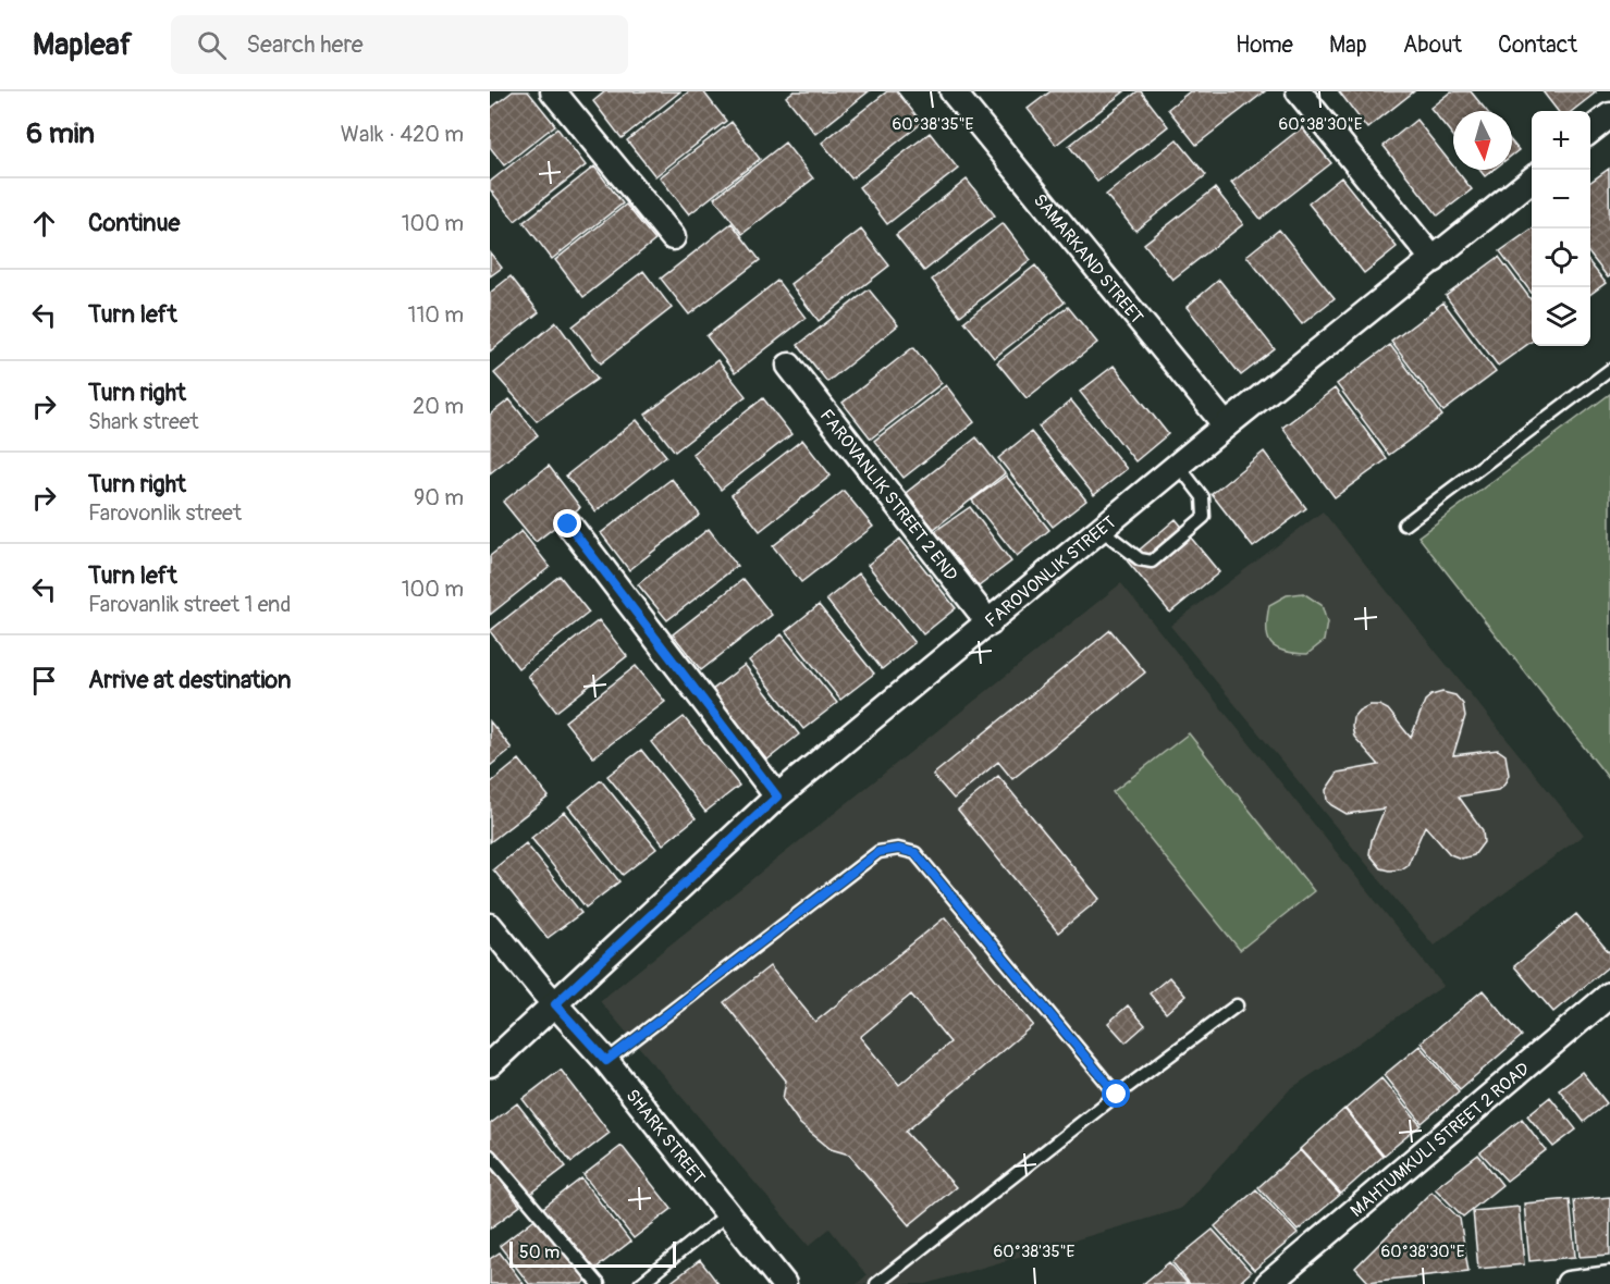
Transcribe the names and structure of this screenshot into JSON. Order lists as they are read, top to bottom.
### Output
{
  "streets": {
    "street": [
      "SAMARKAND STREET",
      "FAROVANLIK STREET 2 END",
      "FAROVONLIK STREET",
      "SHARK STREET",
      "MAHTUMKULI STREET 2 ROAD"
    ]
  },
  "crossings": [
    ["SAMARKAND STREET", "FAROVONLIK STREET"],
    ["FAROVANLIK STREET 2 END", "FAROVONLIK STREET"],
    ["FAROVONLIK STREET", "SHARK STREET"]
  ],
  "scale_bar": "50 m",
  "north": "bottom",
  "page": {
    "header": "Mapleaf",
    "search": "Search here",
    "nav": [
      "Home",
      "Map",
      "About",
      "Contact"
    ],
    "heading": ["6 min", "Walk · 420 m"],
    "map_buttons": ["+", "−"],
    "list": [
      ["Continue", "100 m"],
      ["Turn left", "110 m"],
      ["Turn right", "Shark street", "20 m"],
      ["Turn right", "Farovonlik street", "90 m"],
      ["Turn left", "Farovanlik street 1 end", "100 m"],
      "Arrive at destination"
    ],
    "scale": "50 m"
  },
  "coordinates": ["60°38'35\"E", "60°38'30\"E"]
}
